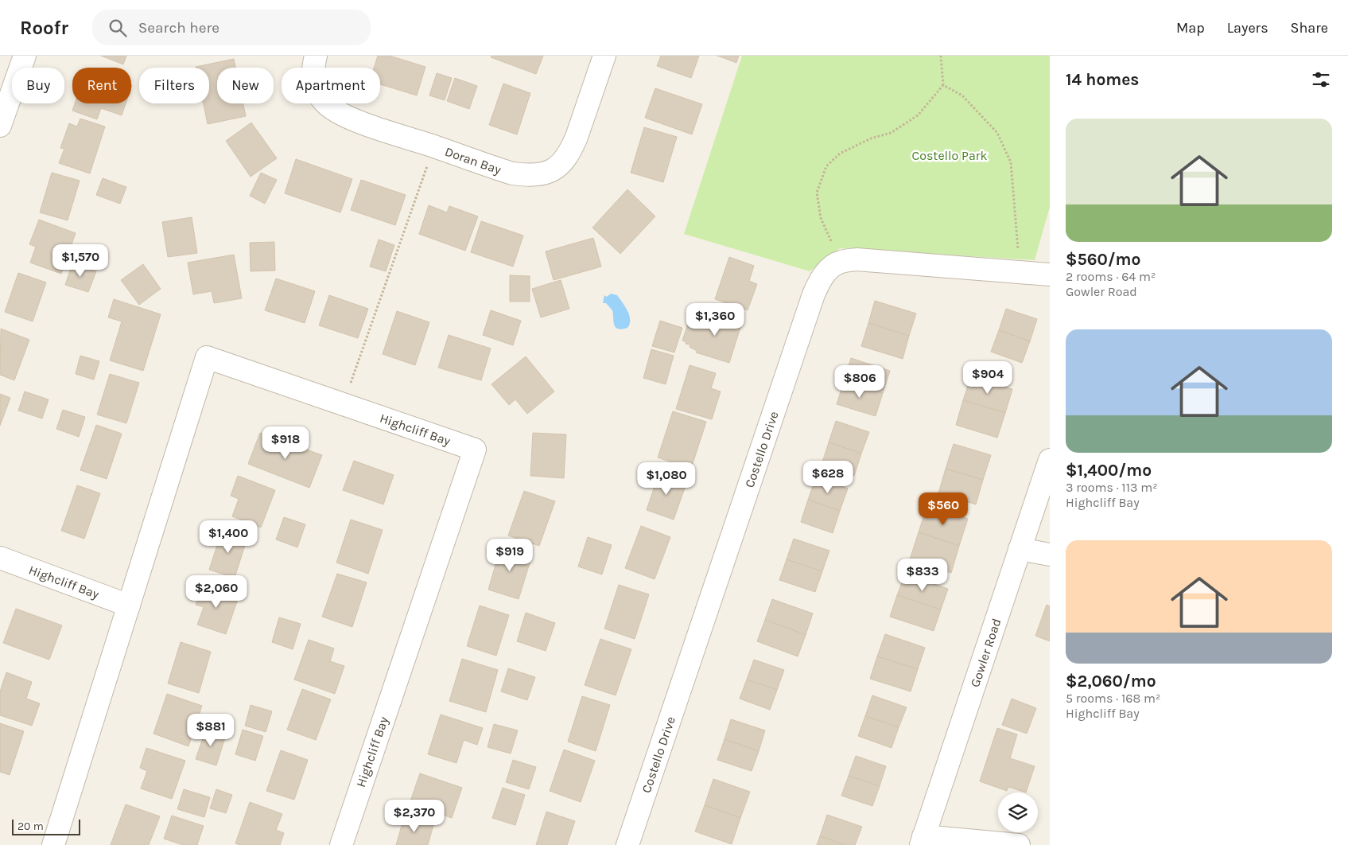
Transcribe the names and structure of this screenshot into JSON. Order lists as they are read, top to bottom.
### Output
{
  "streets": {
    "street": [
      "Doran Bay",
      "Highcliff Bay",
      "Costello Drive",
      "Gowler Road"
    ]
  },
  "parks": ["Costello Park"],
  "scale_bar": "20 m",
  "page": {
    "header": "Roofr",
    "search": "Search here",
    "nav": ["Map", "Layers", "Share"],
    "heading": "14 homes",
    "chip": [
      "Buy",
      "Rent",
      "Filters",
      "New",
      "Apartment"
    ],
    "list": [
      {
        "name": "$560/mo",
        "note": "2 rooms · 64 m² · Gowler Road"
      },
      {
        "name": "$1,400/mo",
        "note": "3 rooms · 113 m² · Highcliff Bay"
      },
      {
        "name": "$2,060/mo",
        "note": "5 rooms · 168 m² · Highcliff Bay"
      }
    ],
    "price": [
      "$1,570",
      "$1,360",
      "$904",
      "$806",
      "$918",
      "$628",
      "$1,080",
      "$560",
      "$1,400",
      "$919",
      "$833",
      "$2,060",
      "$881",
      "$2,370"
    ],
    "scale": "20 m"
  }
}
